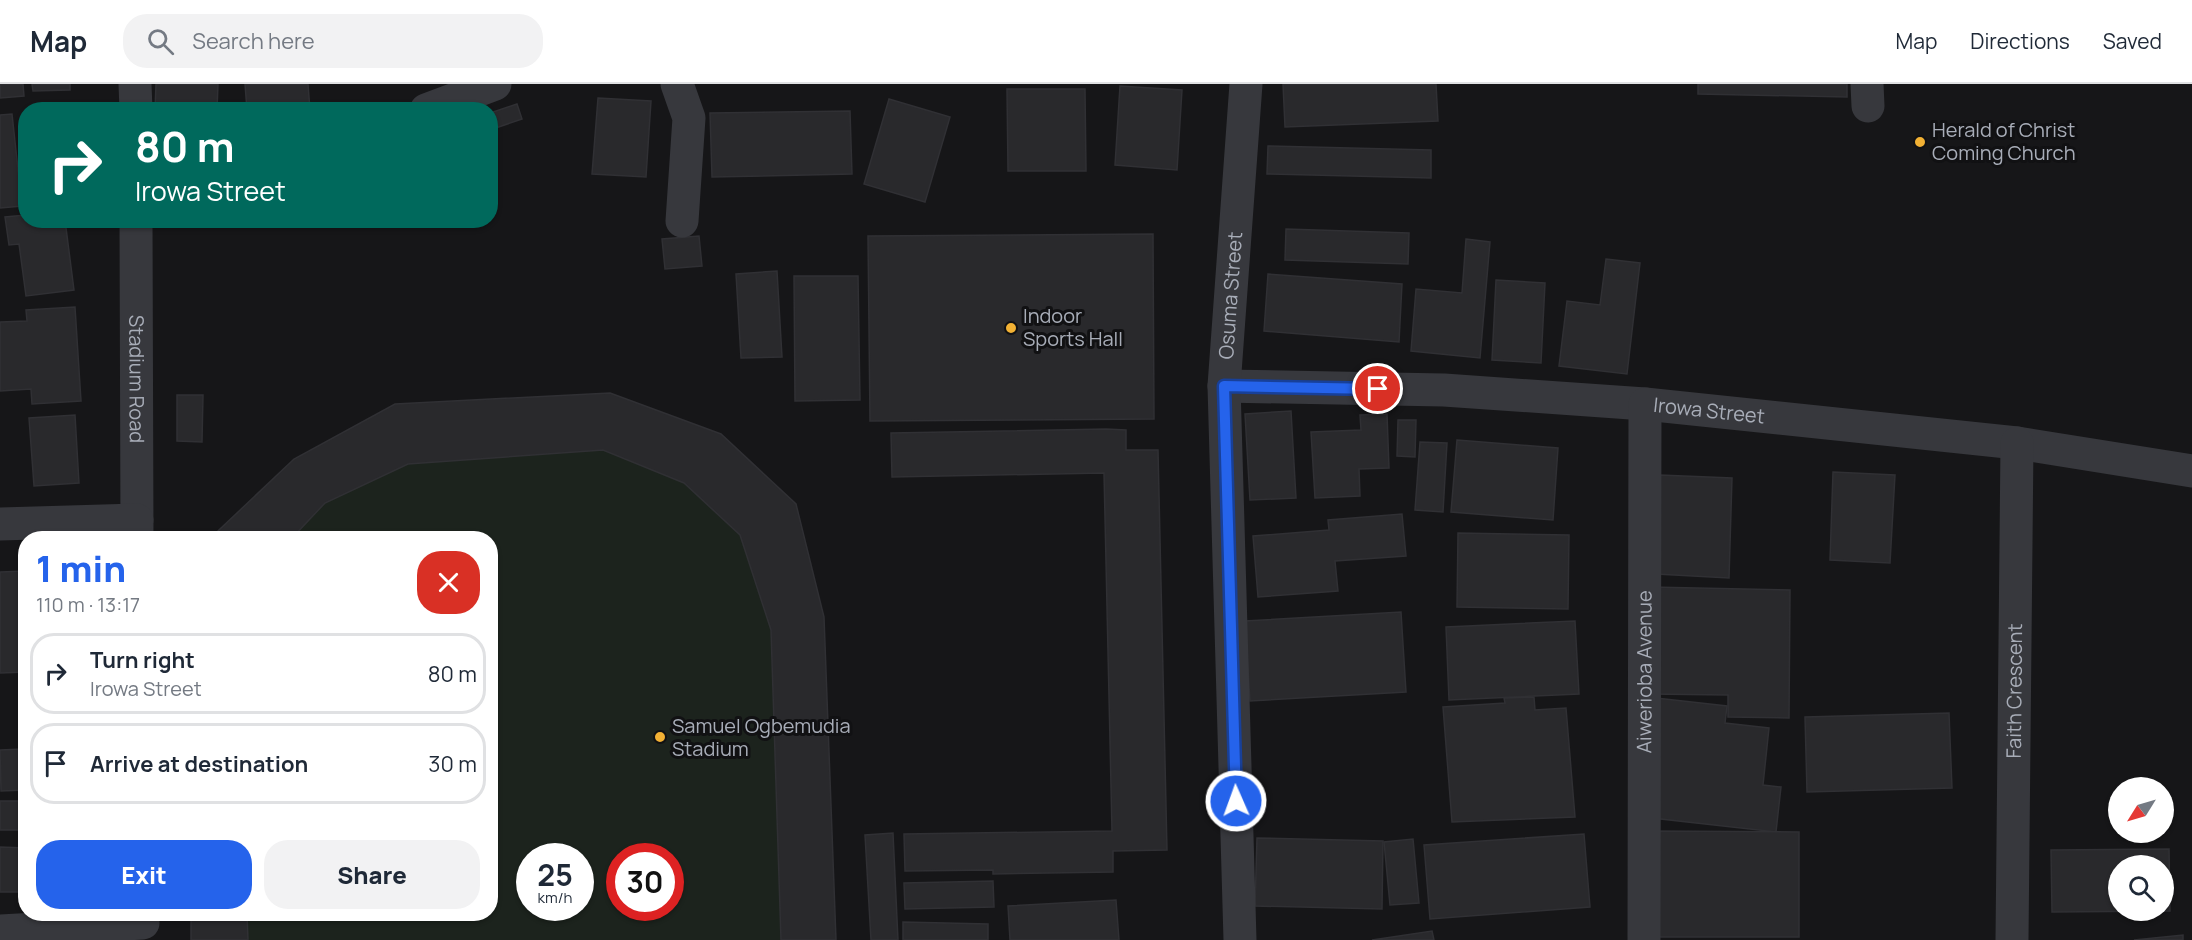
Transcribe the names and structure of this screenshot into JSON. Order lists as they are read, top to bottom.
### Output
{
  "streets": {
    "street": [
      "Osuma Street",
      "Stadium Road",
      "Irowa Street",
      "Aiwerioba Avenue",
      "Faith Crescent"
    ]
  },
  "crossings": [
    ["Osuma Street", "Irowa Street"],
    ["Irowa Street", "Aiwerioba Avenue"],
    ["Irowa Street", "Faith Crescent"]
  ],
  "places": ["Herald of Christ Coming Church", "Indoor Sports Hall", "Samuel Ogbemudia Stadium"],
  "north": "bottom left",
  "page": {
    "header": "Map",
    "search": "Search here",
    "nav": ["Map", "Directions", "Saved"],
    "turn": ["80 m", "Irowa Street"],
    "heading": ["1 min", "110 m · 13:17"],
    "list": [
      {
        "name": "Turn right",
        "note": "Irowa Street",
        "value": "80 m"
      },
      {
        "name": "Arrive at destination",
        "value": "30 m"
      }
    ],
    "buttons": ["Exit", "Share"],
    "speed": "25 km/h",
    "limit": "30"
  }
}
